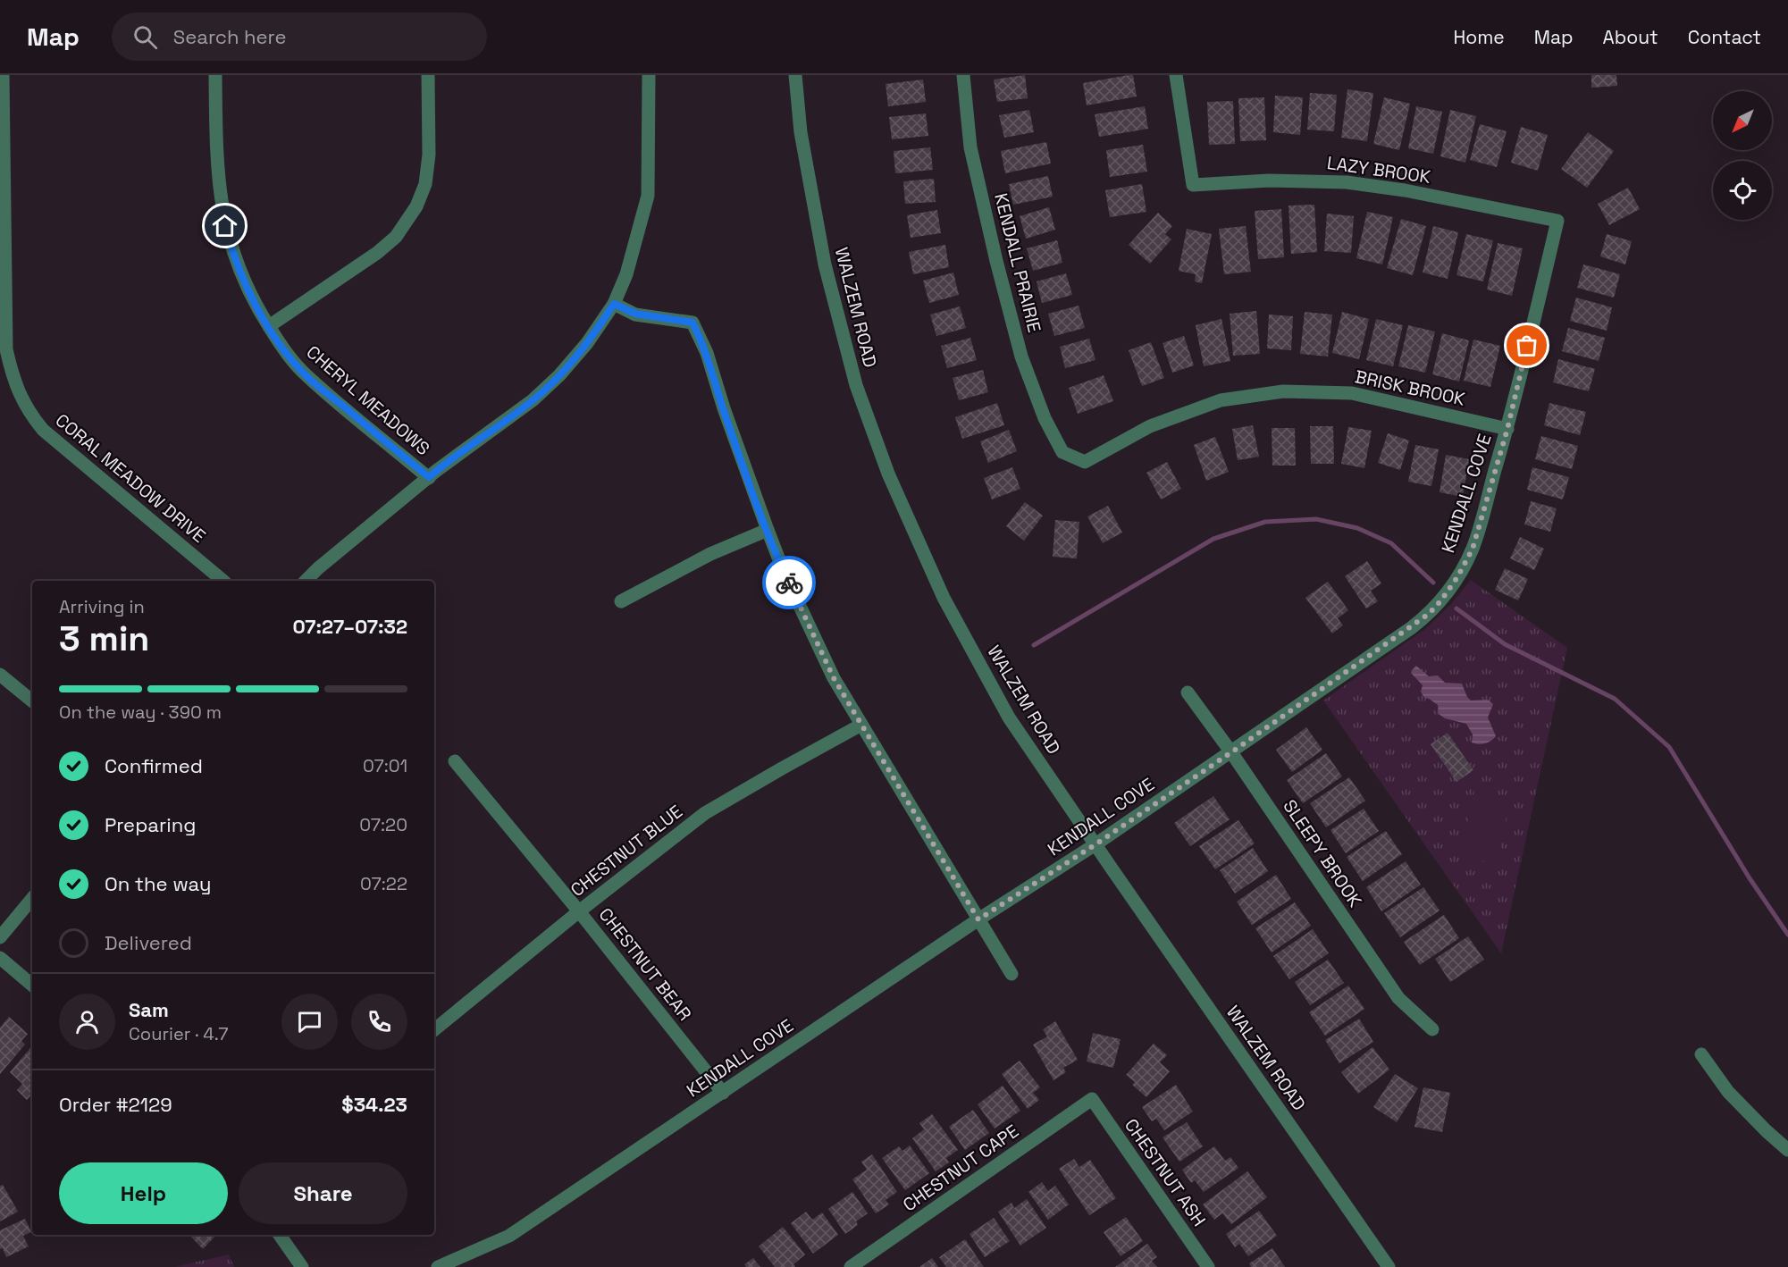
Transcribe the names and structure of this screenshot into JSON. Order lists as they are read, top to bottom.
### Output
{
  "streets": {
    "street": [
      "LAZY BROOK",
      "KENDALL PRAIRIE",
      "WALZEM ROAD",
      "BRISK BROOK",
      "CHERYL MEADOWS",
      "CORAL MEADOW DRIVE",
      "KENDALL COVE",
      "CHESTNUT BLUE",
      "SLEEPY BROOK",
      "CHESTNUT BEAR",
      "CHESTNUT CAPE",
      "CHESTNUT ASH"
    ]
  },
  "crossings": [
    ["LAZY BROOK", "KENDALL COVE"],
    ["KENDALL PRAIRIE", "BRISK BROOK"],
    ["WALZEM ROAD", "KENDALL COVE"],
    ["BRISK BROOK", "KENDALL COVE"],
    ["KENDALL COVE", "SLEEPY BROOK"],
    ["KENDALL COVE", "CHESTNUT BEAR"],
    ["CHESTNUT BLUE", "CHESTNUT BEAR"],
    ["CHESTNUT CAPE", "CHESTNUT ASH"]
  ],
  "north": "bottom left",
  "page": {
    "header": "Map",
    "search": "Search here",
    "nav": [
      "Home",
      "Map",
      "About",
      "Contact"
    ],
    "heading": ["3 min", "Arriving in", "07:27–07:32"],
    "panel": [
      "Sam",
      "Courier · 4.7",
      "Order #2129",
      "$34.23"
    ],
    "bar": "On the way · 390 m",
    "list": [
      ["Confirmed", "07:01"],
      ["Preparing", "07:20"],
      ["On the way", "07:22"],
      "Delivered"
    ],
    "buttons": ["Help", "Share"]
  }
}
